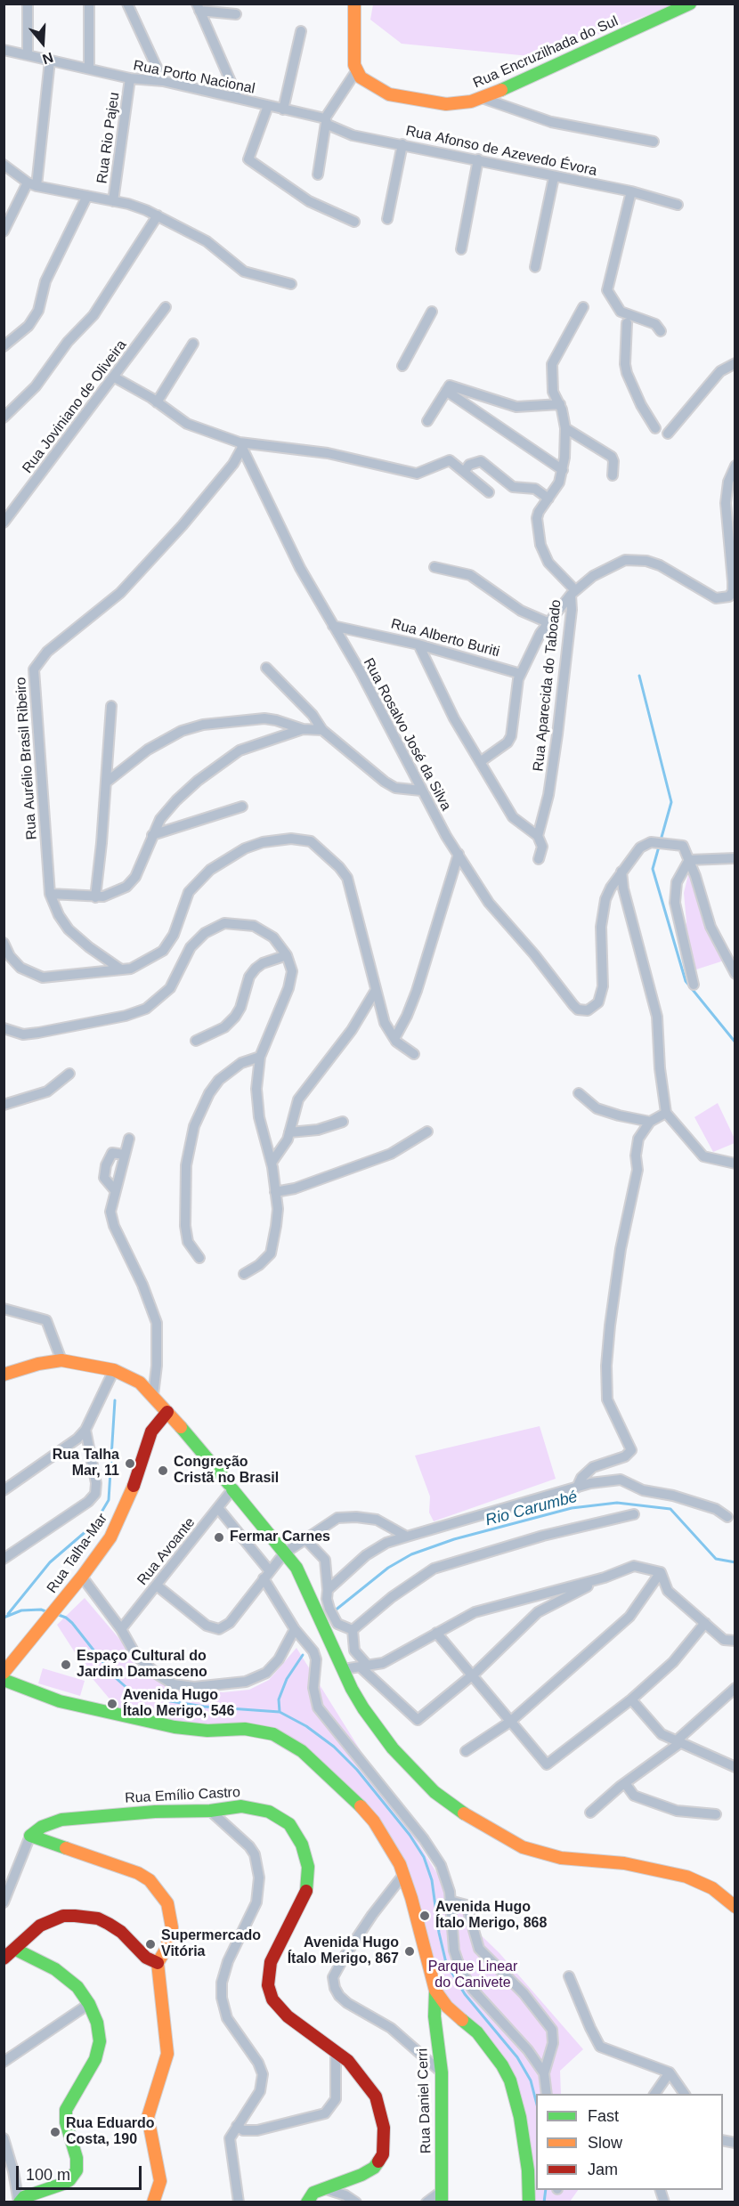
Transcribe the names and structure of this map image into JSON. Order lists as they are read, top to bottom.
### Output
{
  "streets": {
    "street": [
      "Rua Encruzilhada do Sul",
      "Rua Porto Nacional",
      "Rua Rio Pajeu",
      "Rua Afonso de Azevedo Évora",
      "Rua Joviniano de Oliveira",
      "Rua Alberto Buriti",
      "Rua Aparecida do Taboado",
      "Rua Rosalvo José da Silva",
      "Rua Aurélio Brasil Ribeiro",
      "Rua Avoante",
      "Rua Talha-Mar",
      "Rua Emílio Castro",
      "Rua Daniel Cerri"
    ]
  },
  "crossings": [
    ["Rua Porto Nacional", "Rua Rio Pajeu"],
    ["Rua Porto Nacional", "Rua Afonso de Azevedo Évora"],
    ["Rua Alberto Buriti", "Rua Rosalvo José da Silva"],
    ["Rua Rosalvo José da Silva", "Rua Aurélio Brasil Ribeiro"]
  ],
  "water": ["Rio Carumbé"],
  "parks": ["Parque Linear do Canivete"],
  "places": [
    "Rua Talha Mar, 11",
    "Congreção Cristã no Brasil",
    "Fermar Carnes",
    "Espaço Cultural do Jardim Damasceno",
    "Avenida Hugo Ítalo Merigo, 546",
    "Avenida Hugo Ítalo Merigo, 868",
    "Supermercado Vitória",
    "Avenida Hugo Ítalo Merigo, 867",
    "Rua Eduardo Costa, 190"
  ],
  "legend": ["Fast", "Slow", "Jam"],
  "scale_bar": "100 m",
  "north": "bottom"
}
